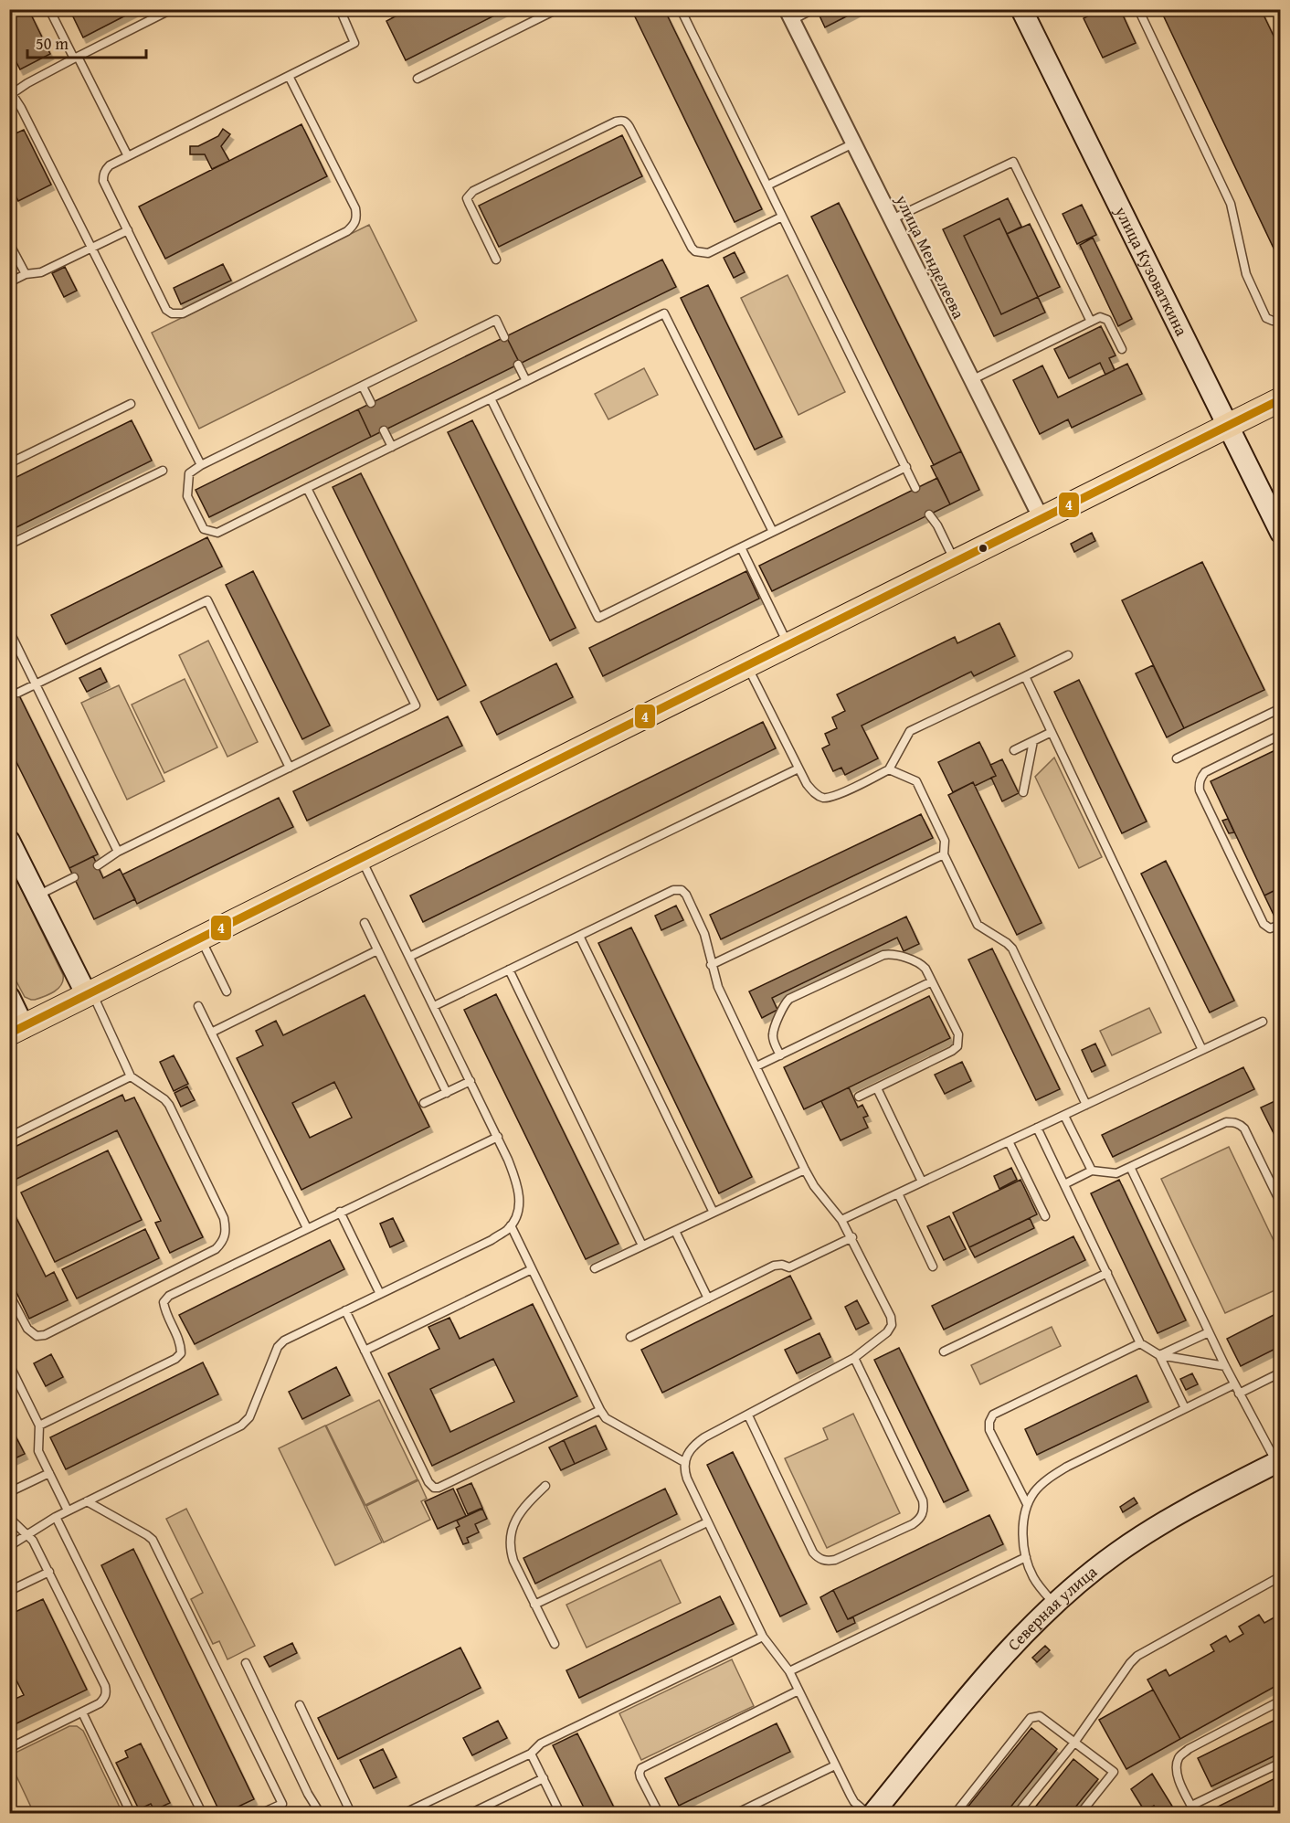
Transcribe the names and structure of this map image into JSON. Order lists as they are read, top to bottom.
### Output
{
  "streets": {
    "main road": ["улица Кузоваткина", "Северная улица"],
    "street": ["улица Менделеева"]
  },
  "lines": ["transit line 4"],
  "scale_bar": "50 m"
}
